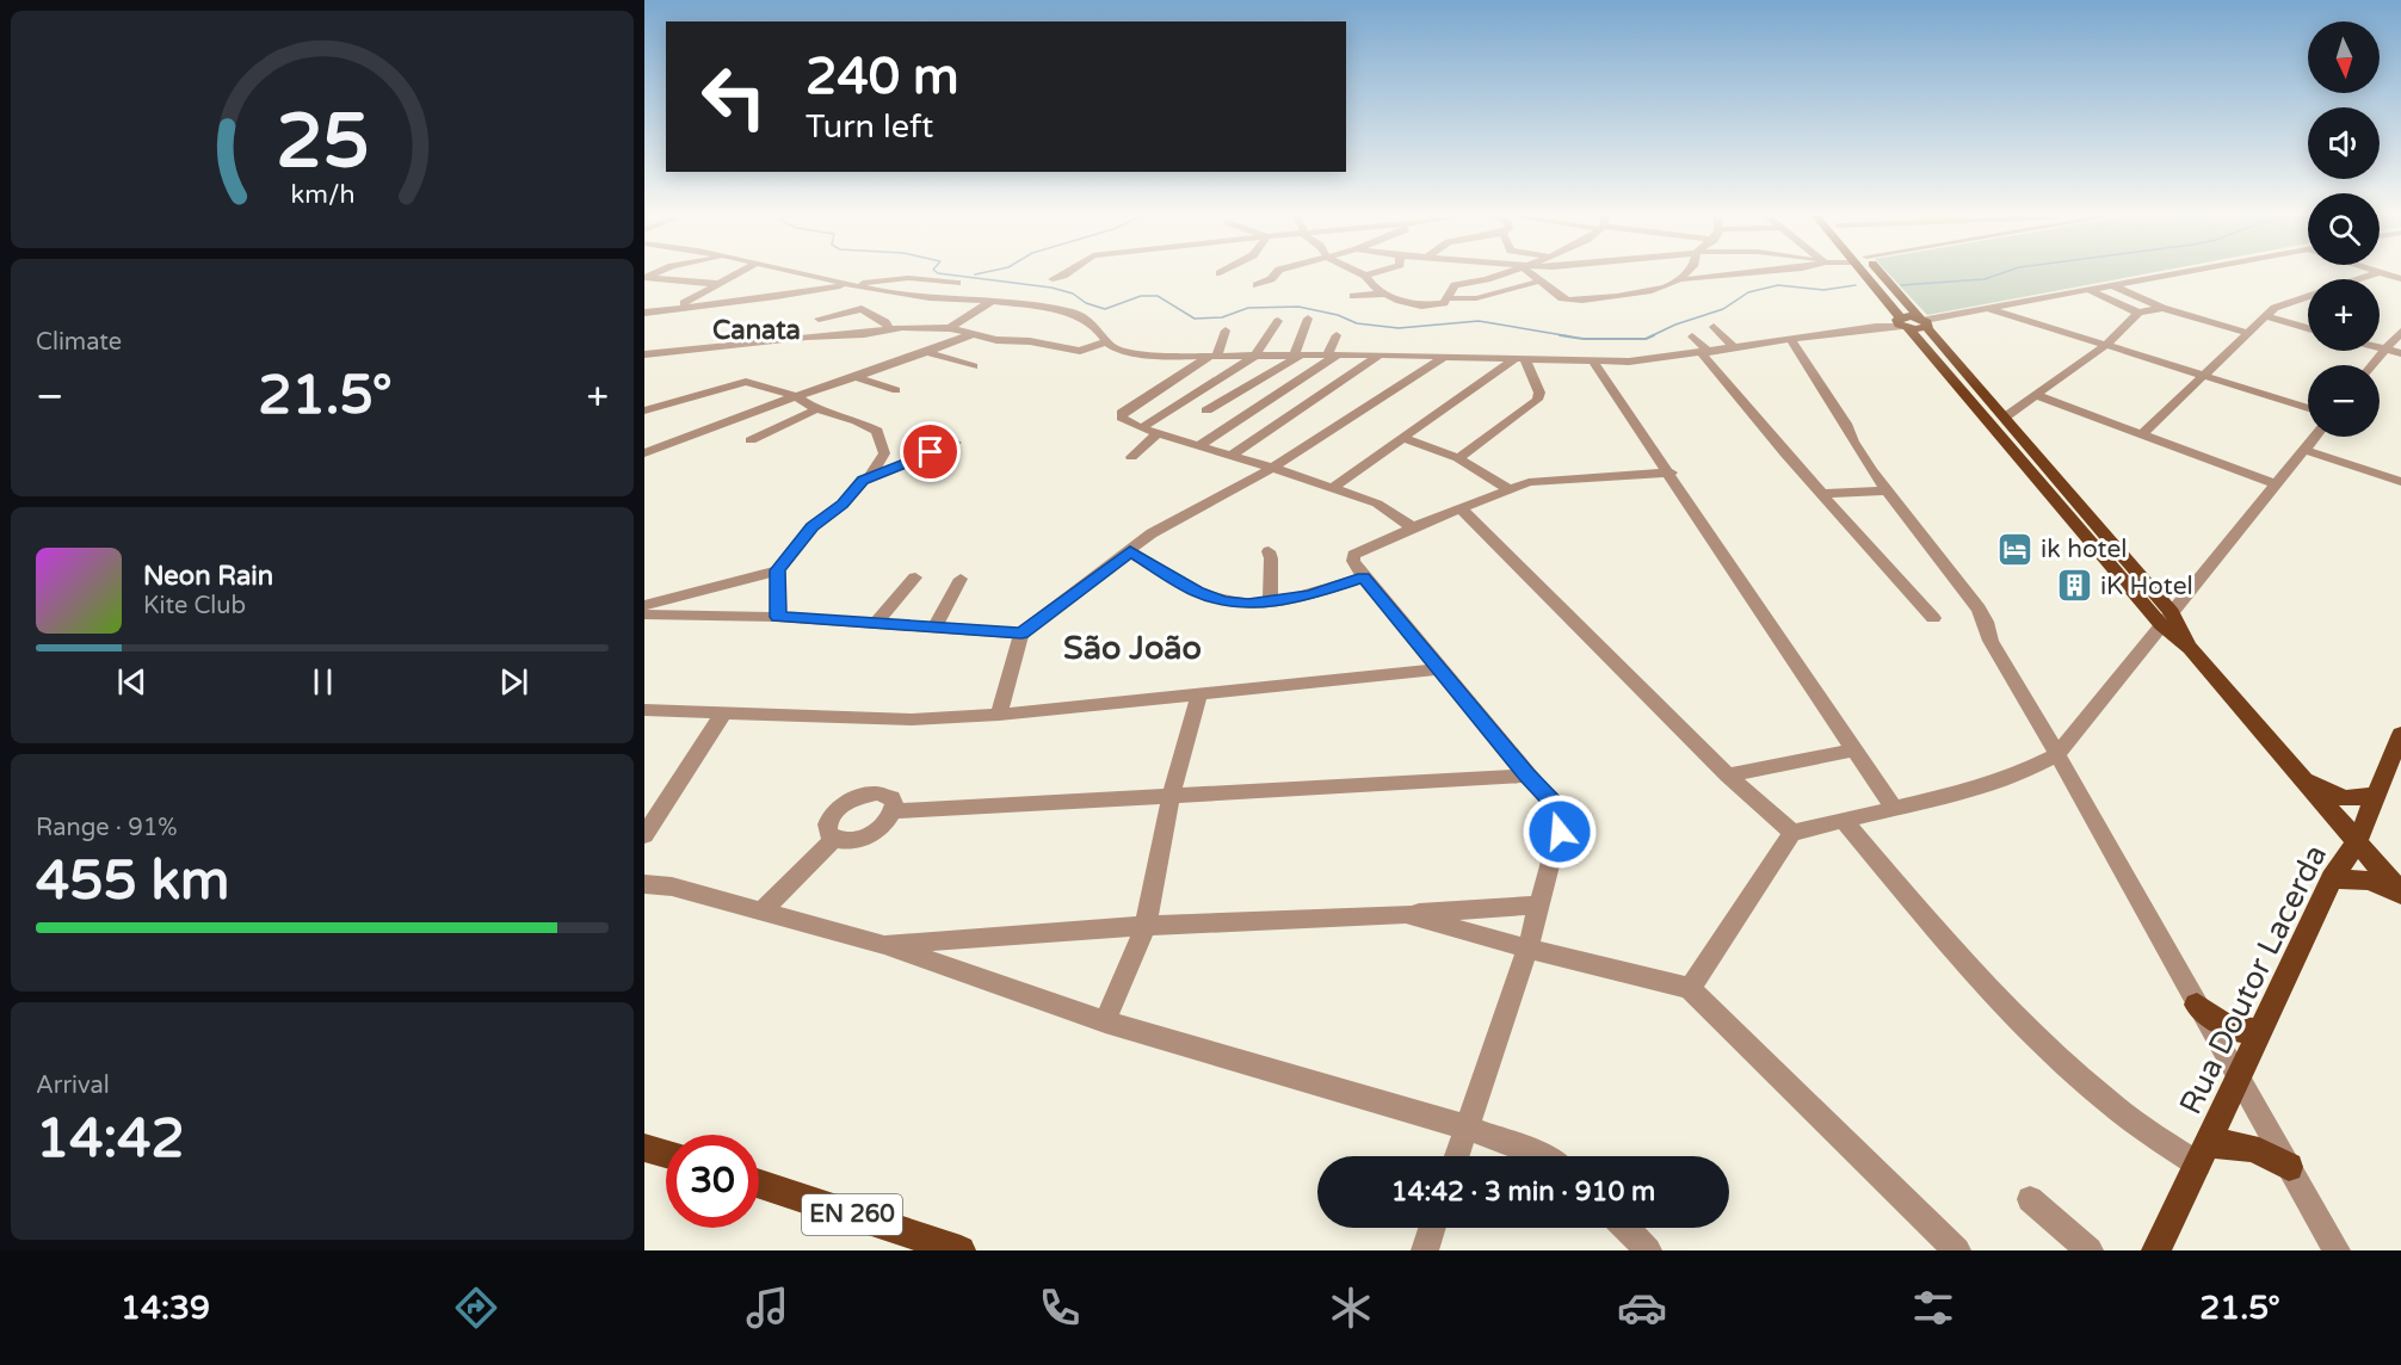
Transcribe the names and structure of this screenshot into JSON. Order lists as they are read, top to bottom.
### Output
{
  "streets": {
    "main road": ["Rua Doutor Lacerda", "EN 260"]
  },
  "districts": ["Canata", "São João"],
  "places": {
    "hotel": ["ik hotel"],
    "building": ["iK Hotel"]
  },
  "north": "bottom",
  "page": {
    "map_buttons": ["+", "−"],
    "turn": ["240 m", "Turn left"],
    "tile": [
      "Climate",
      ["Range · 91%", "455 km"],
      ["Arrival", "14:42"]
    ],
    "heat": ["−", "21.5°", "+"],
    "song": ["Neon Rain", "Kite Club"],
    "limit": "30",
    "trip": "14:42 · 3 min · 910 m",
    "tabs": ["14:39", "21.5°"],
    "gauge": ["25", "km/h"]
  }
}
